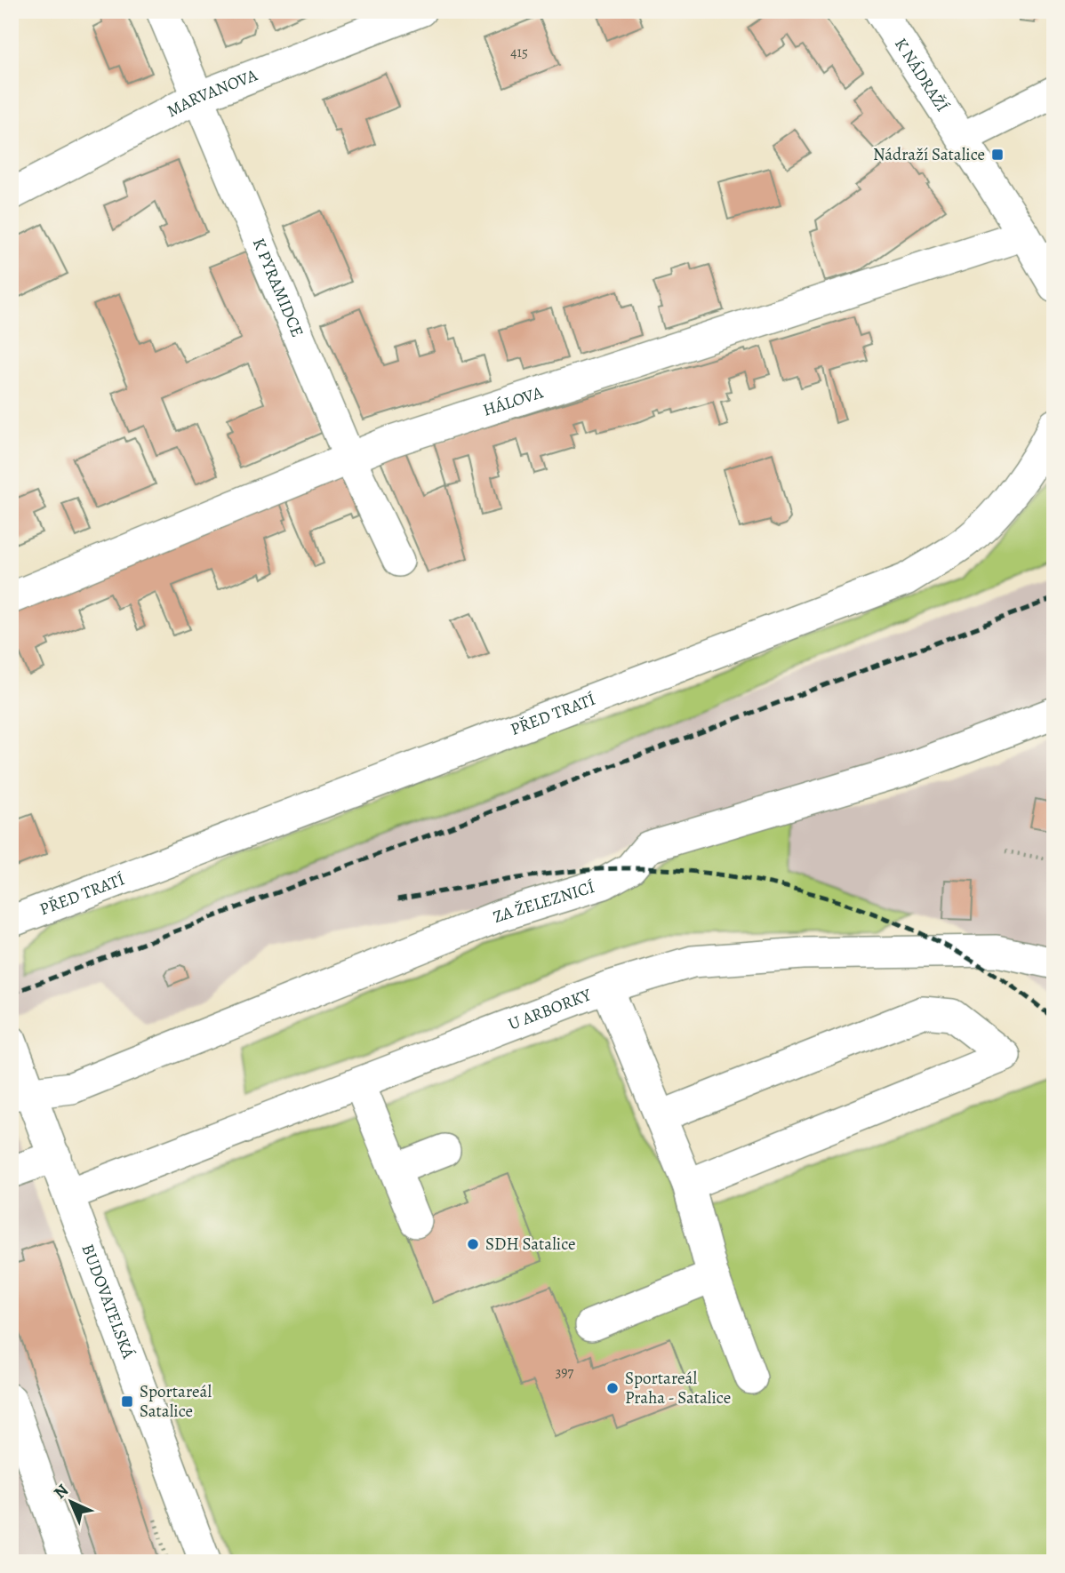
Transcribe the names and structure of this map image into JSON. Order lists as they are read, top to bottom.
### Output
{
  "streets": {
    "street": [
      "K NÁDRAŽÍ",
      "MARVANOVA",
      "K PYRAMIDCE",
      "HÁLOVA",
      "PŘED TRATÍ",
      "ZA ŽELEZNICÍ",
      "U ARBORKY",
      "BUDOVATELSKÁ"
    ]
  },
  "crossings": [
    ["K NÁDRAŽÍ", "HÁLOVA"],
    ["MARVANOVA", "K PYRAMIDCE"],
    ["K PYRAMIDCE", "HÁLOVA"],
    ["ZA ŽELEZNICÍ", "BUDOVATELSKÁ"],
    ["U ARBORKY", "BUDOVATELSKÁ"]
  ],
  "places": {
    "transit": ["Nádraží Satalice", "Sportareál Satalice"],
    "other": ["SDH Satalice", "Sportareál Praha - Satalice"]
  },
  "house_numbers": ["415", "397"],
  "north": "top left"
}
